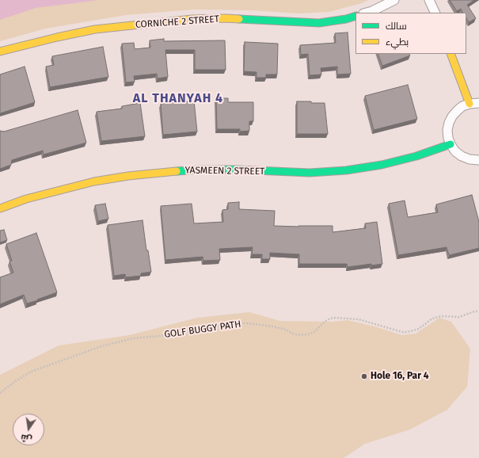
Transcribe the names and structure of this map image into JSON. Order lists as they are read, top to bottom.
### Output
{
  "streets": {
    "street": ["CORNICHE 2 STREET", "YASMEEN 2 STREET"],
    "path": ["GOLF BUGGY PATH"]
  },
  "districts": ["AL THANYAH 4"],
  "places": ["Hole 16, Par 4"],
  "legend": ["سالك", "بطيء"],
  "north": "bottom"
}
